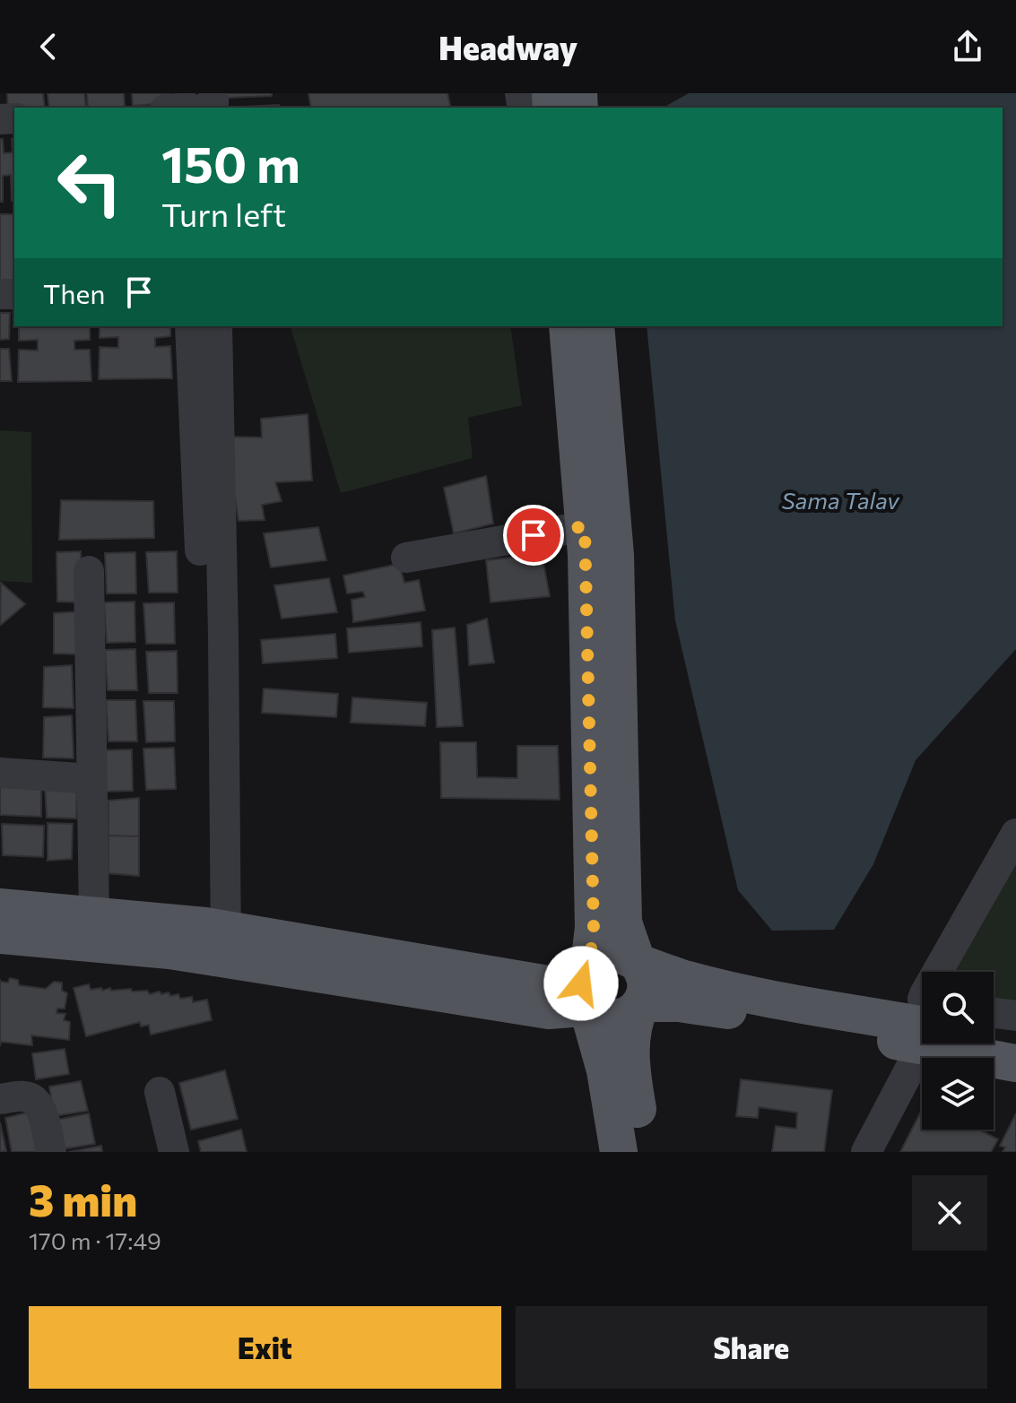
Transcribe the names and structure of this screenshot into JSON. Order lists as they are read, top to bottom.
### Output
{
  "water": ["Sama Talav"],
  "page": {
    "header": "Headway",
    "turn": ["150 m", "Turn left"],
    "then": "Then",
    "heading": ["3 min", "170 m · 17:49"],
    "buttons": ["Exit", "Share"]
  }
}
